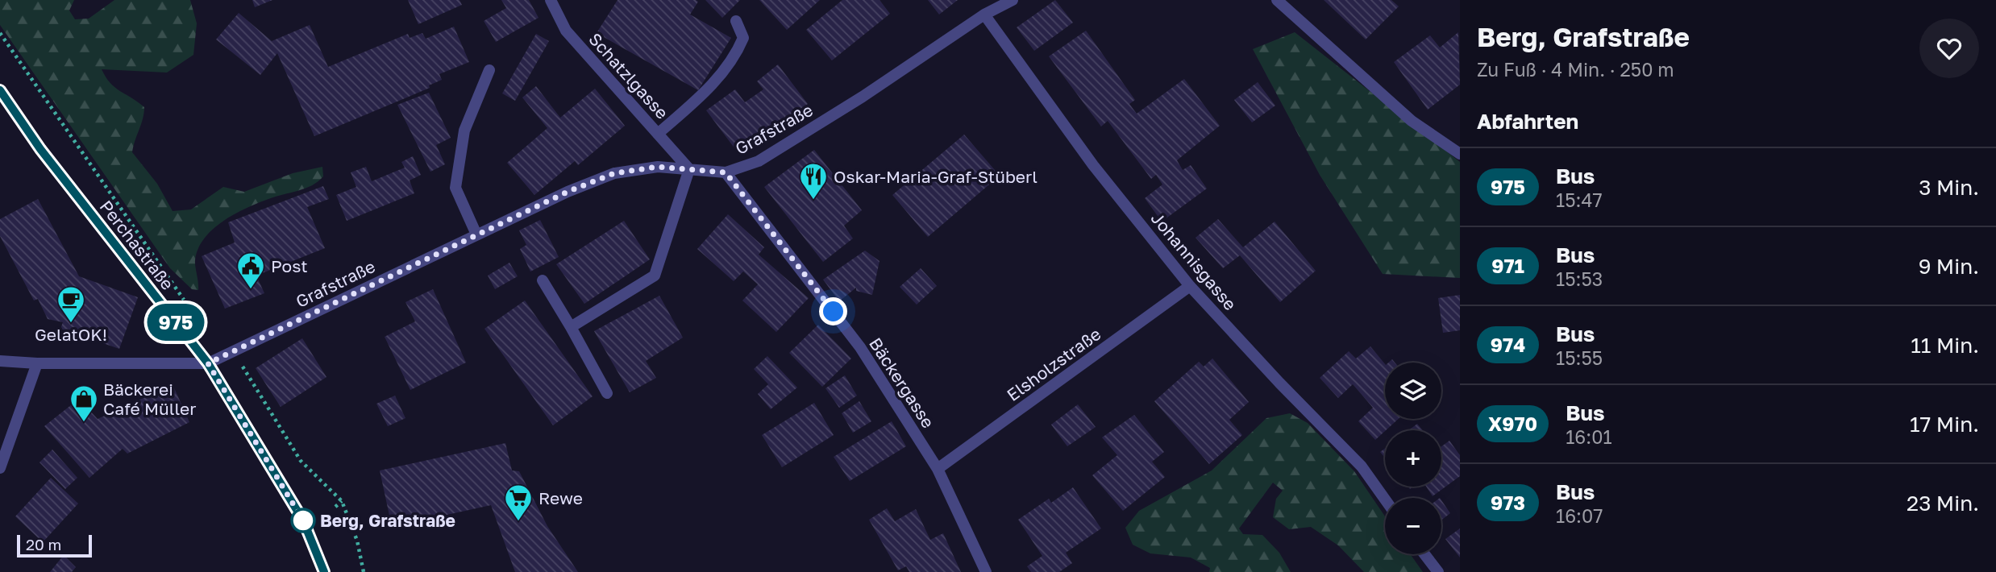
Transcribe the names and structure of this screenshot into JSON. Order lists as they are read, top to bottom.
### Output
{
  "streets": {
    "main road": ["Perchastraße"],
    "street": [
      "Schatzlgasse",
      "Grafstraße",
      "Johannisgasse",
      "Elsholzstraße",
      "Bäckergasse"
    ]
  },
  "crossings": [
    ["Schatzlgasse", "Grafstraße"],
    ["Grafstraße", "Perchastraße"],
    ["Grafstraße", "Johannisgasse"],
    ["Grafstraße", "Bäckergasse"],
    ["Johannisgasse", "Elsholzstraße"],
    ["Elsholzstraße", "Bäckergasse"]
  ],
  "places": {
    "restaurant": ["Oskar-Maria-Graf-Stüberl"],
    "public building": ["Post"],
    "cafe": ["GelatOK!"],
    "shop": ["Bäckerei Café Müller"],
    "other": ["Berg, Grafstraße"],
    "supermarket": ["Rewe"]
  },
  "lines": ["bus line 975"],
  "scale_bar": "20 m",
  "page": {
    "on_map": "975",
    "heading": [
      ["Berg, Grafstraße", "Zu Fuß · 4 Min. · 250 m"],
      "Abfahrten"
    ],
    "list": [
      {
        "mark": "975",
        "name": "Bus",
        "note": "15:47",
        "value": "3 Min."
      },
      {
        "mark": "971",
        "name": "Bus",
        "note": "15:53",
        "value": "9 Min."
      },
      {
        "mark": "974",
        "name": "Bus",
        "note": "15:55",
        "value": "11 Min."
      },
      {
        "mark": "X970",
        "name": "Bus",
        "note": "16:01",
        "value": "17 Min."
      },
      {
        "mark": "973",
        "name": "Bus",
        "note": "16:07",
        "value": "23 Min."
      }
    ],
    "map_buttons": ["+", "−"],
    "scale": "20 m"
  }
}
